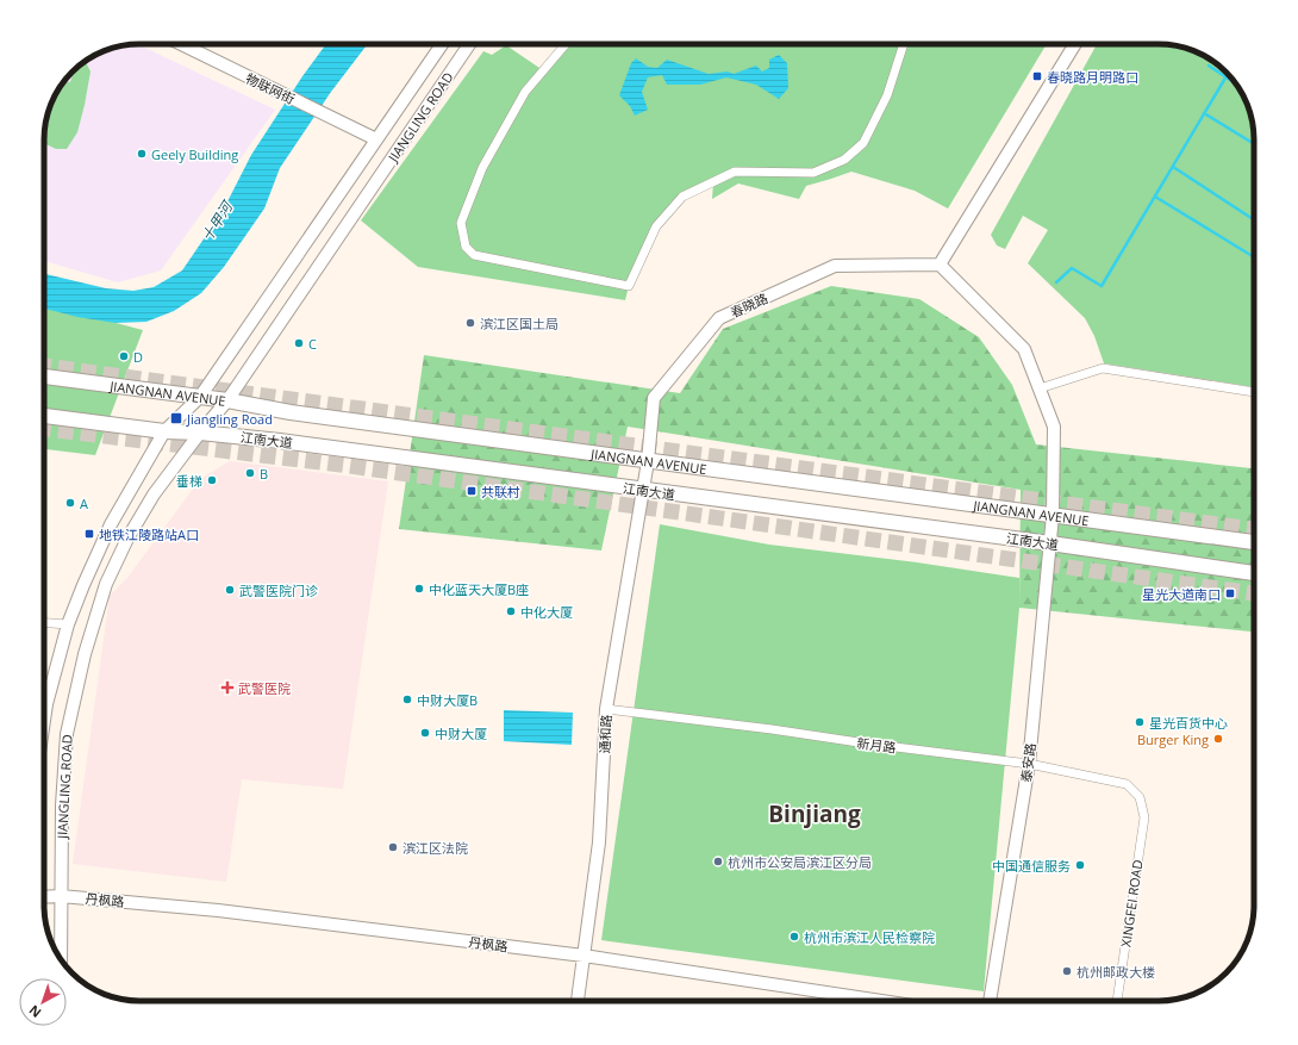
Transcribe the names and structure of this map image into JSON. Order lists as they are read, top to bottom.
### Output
{
  "streets": {
    "main road": ["JIANGNAN AVENUE", "江南大道"],
    "street": [
      "物联网街",
      "JIANGLING ROAD",
      "春晓路",
      "通和路",
      "新月路",
      "泰安路",
      "丹枫路",
      "XINGFEI ROAD"
    ]
  },
  "crossings": [
    ["物联网街", "JIANGLING ROAD"],
    ["JIANGLING ROAD", "JIANGNAN AVENUE"],
    ["JIANGLING ROAD", "江南大道"],
    ["JIANGLING ROAD", "丹枫路"],
    ["春晓路", "JIANGNAN AVENUE"],
    ["春晓路", "通和路"],
    ["JIANGNAN AVENUE", "通和路"],
    ["JIANGNAN AVENUE", "泰安路"],
    ["江南大道", "通和路"],
    ["江南大道", "泰安路"],
    ["通和路", "新月路"],
    ["通和路", "丹枫路"],
    ["新月路", "泰安路"],
    ["新月路", "XINGFEI ROAD"]
  ],
  "districts": ["Binjiang"],
  "water": ["十甲河"],
  "places": {
    "transit": [
      "春晓路月明路口",
      "Jiangling Road",
      "共联村",
      "地铁江陵路站A口",
      "星光大道南口"
    ],
    "other": [
      "Geely Building",
      "滨江区国土局",
      "C",
      "D",
      "B",
      "垂梯",
      "A",
      "中化蓝天大厦B座",
      "武警医院门诊",
      "中化大厦",
      "中财大厦B",
      "星光百货中心",
      "中财大厦",
      "Burger King",
      "滨江区法院",
      "杭州市公安局滨江区分局",
      "中国通信服务",
      "杭州市滨江人民检察院",
      "杭州邮政大楼"
    ],
    "health": ["武警医院"]
  },
  "north": "bottom left"
}
